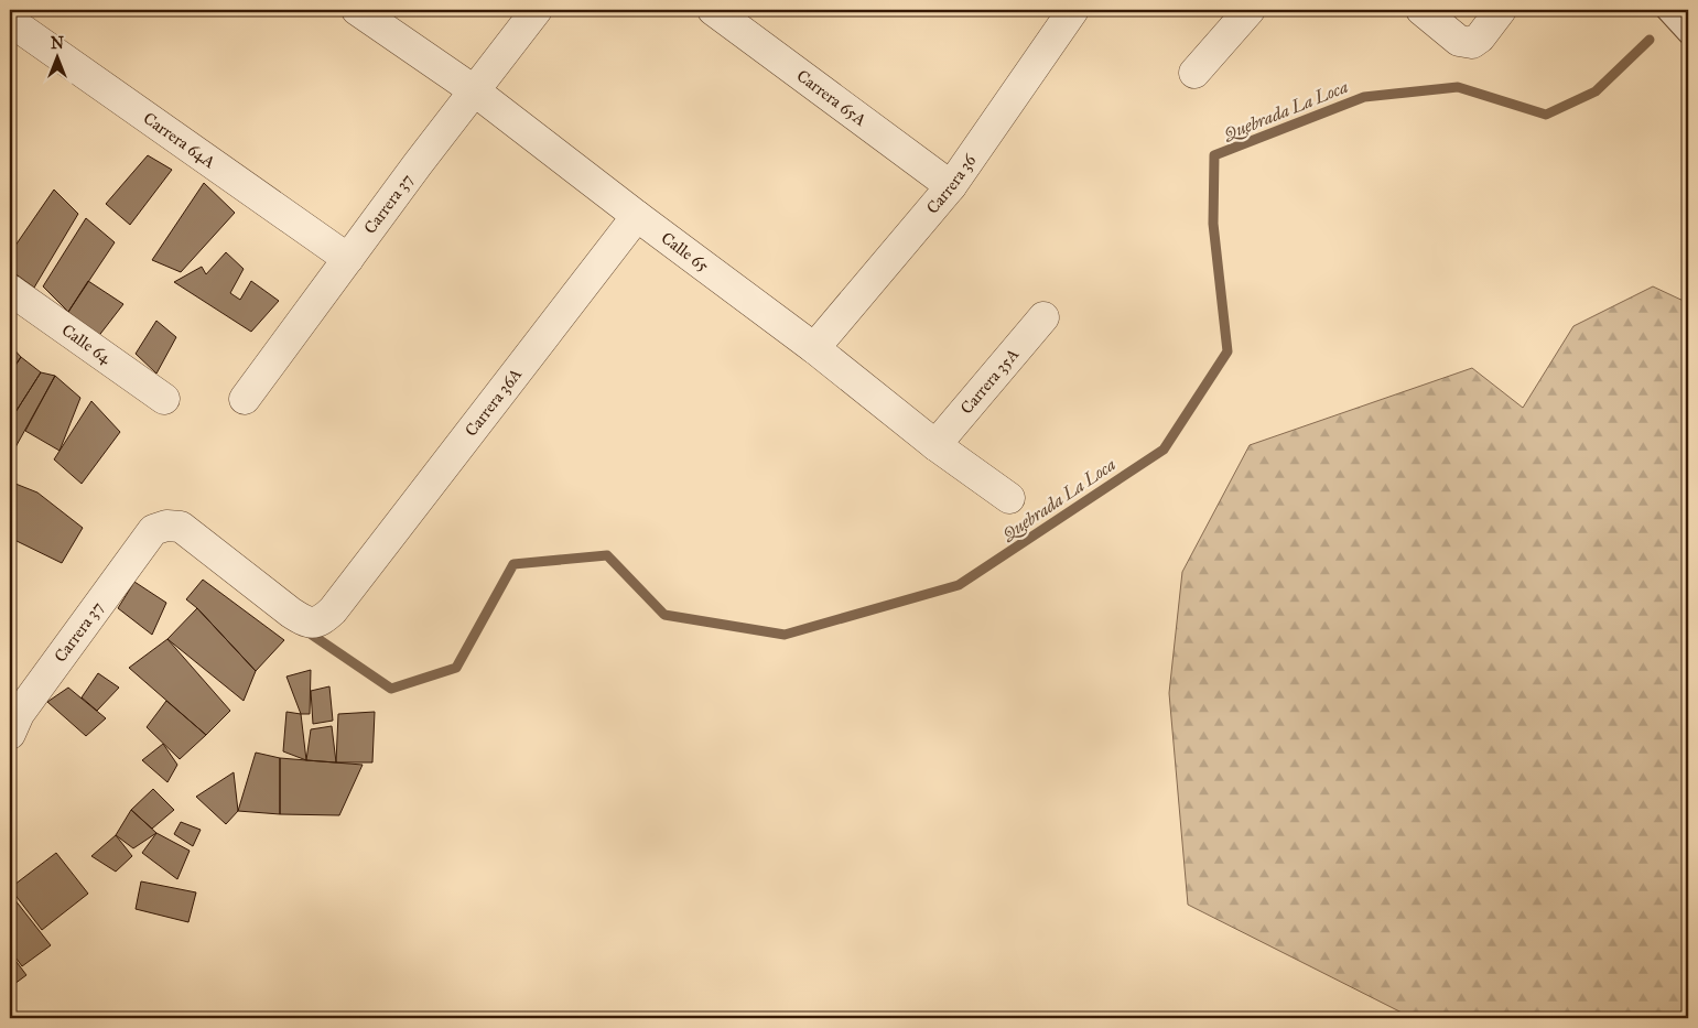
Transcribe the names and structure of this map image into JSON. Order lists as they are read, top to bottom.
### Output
{
  "streets": {
    "street": [
      "Carrera 65A",
      "Carrera 64A",
      "Carrera 36",
      "Carrera 37",
      "Calle 65",
      "Calle 64",
      "Carrera 35A",
      "Carrera 36A"
    ]
  },
  "crossings": [
    ["Carrera 65A", "Carrera 36"],
    ["Carrera 64A", "Carrera 37"],
    ["Carrera 36", "Calle 65"],
    ["Carrera 37", "Calle 65"],
    ["Carrera 37", "Carrera 36A"],
    ["Calle 65", "Carrera 35A"],
    ["Calle 65", "Carrera 36A"]
  ],
  "water": ["Quebrada La Loca"],
  "north": "top"
}
